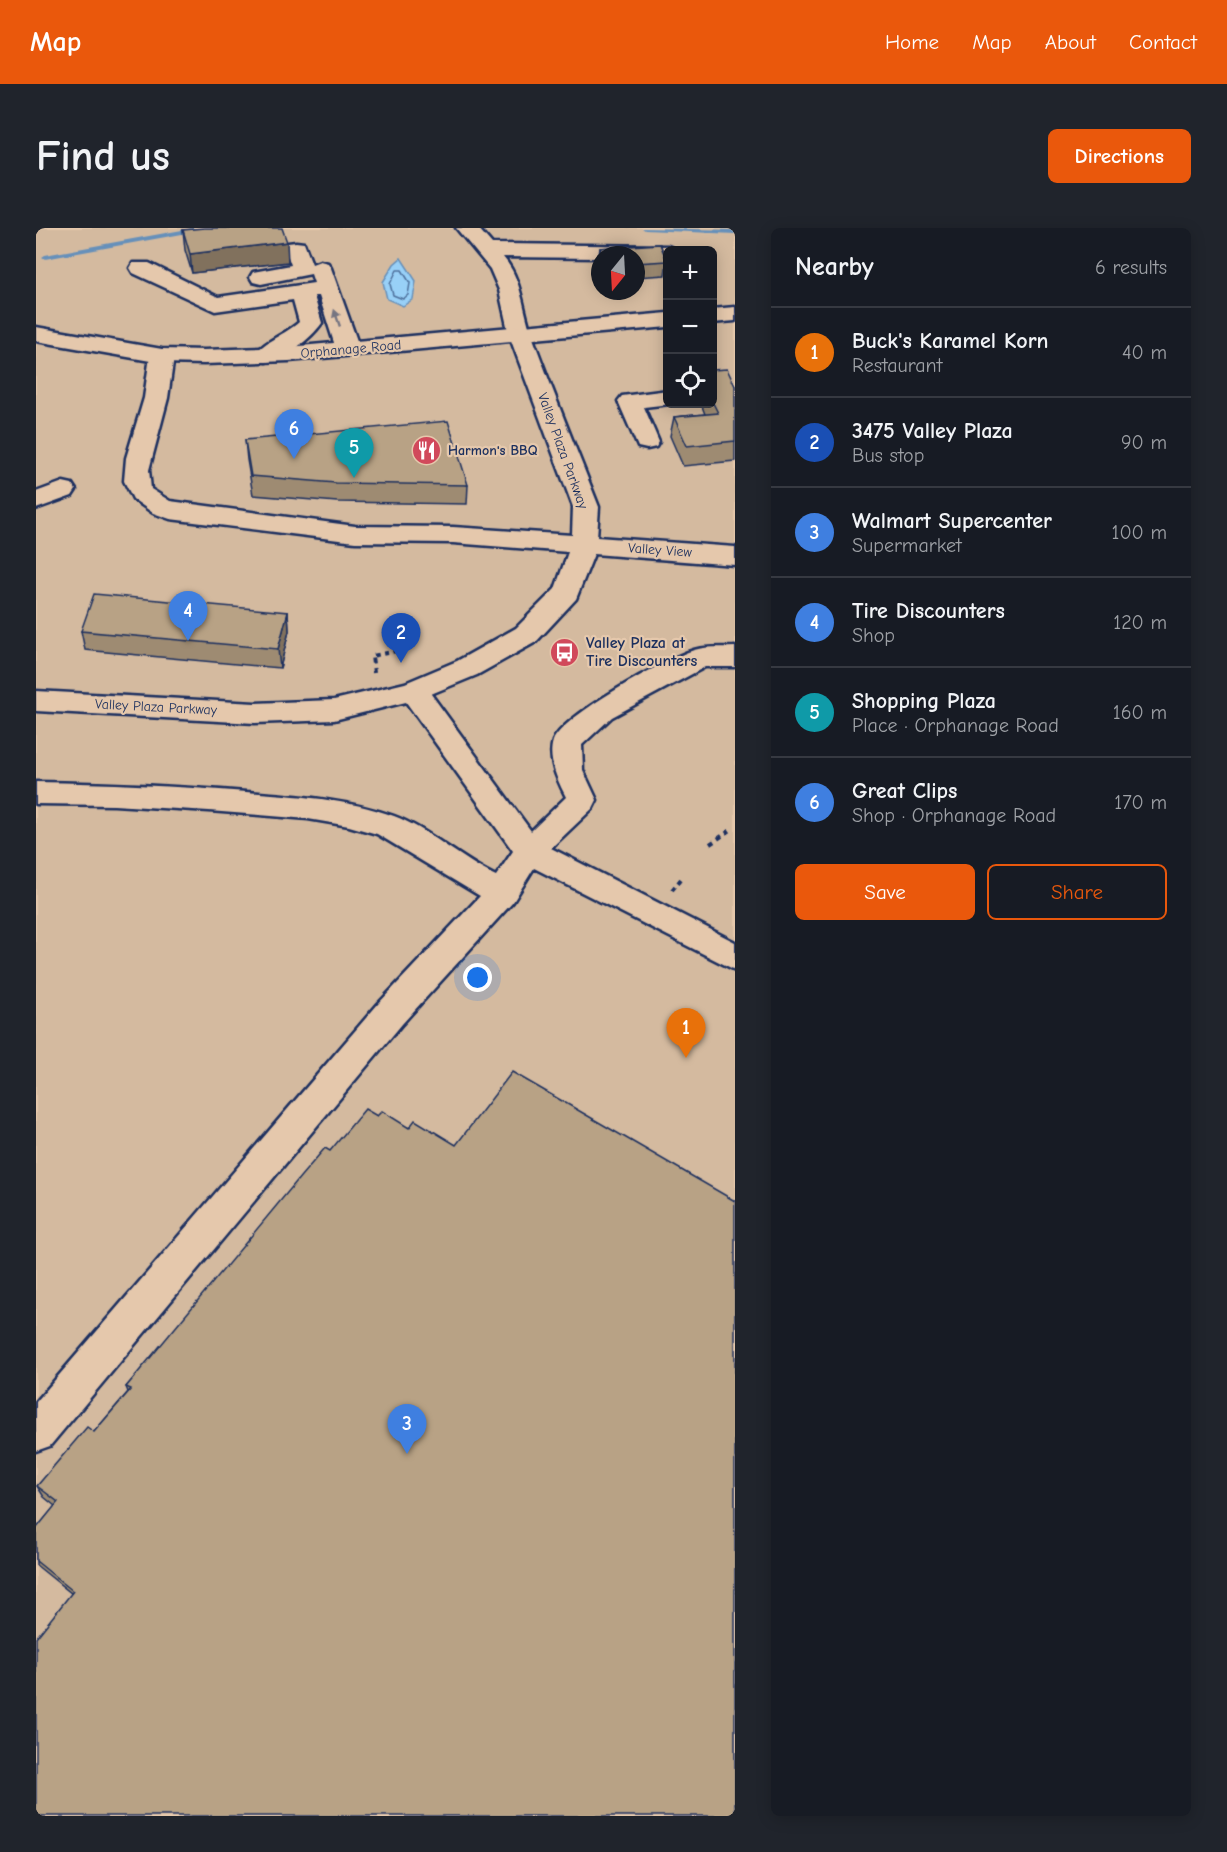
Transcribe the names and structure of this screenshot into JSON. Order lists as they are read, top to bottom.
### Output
{
  "streets": {
    "street": ["Orphanage Road", "Valley Plaza Parkway", "Valley View"]
  },
  "crossings": [
    ["Orphanage Road", "Valley Plaza Parkway"],
    ["Orphanage Road", "Valley View"],
    ["Valley Plaza Parkway", "Valley View"]
  ],
  "places": {
    "restaurant": ["Harmon's BBQ"],
    "bus stop": ["Valley Plaza at Tire Discounters"]
  },
  "north": "bottom",
  "page": {
    "header": "Map",
    "nav": [
      "Home",
      "Map",
      "About",
      "Contact"
    ],
    "buttons": [
      "Directions",
      ["Save", "Share"]
    ],
    "title": "Find us",
    "heading": ["Nearby", "6 results"],
    "map_buttons": ["+", "−"],
    "list": [
      {
        "mark": "1",
        "name": "Buck's Karamel Korn",
        "note": "Restaurant",
        "value": "40 m"
      },
      {
        "mark": "2",
        "name": "3475 Valley Plaza",
        "note": "Bus stop",
        "value": "90 m"
      },
      {
        "mark": "3",
        "name": "Walmart Supercenter",
        "note": "Supermarket",
        "value": "100 m"
      },
      {
        "mark": "4",
        "name": "Tire Discounters",
        "note": "Shop",
        "value": "120 m"
      },
      {
        "mark": "5",
        "name": "Shopping Plaza",
        "note": "Place · Orphanage Road",
        "value": "160 m"
      },
      {
        "mark": "6",
        "name": "Great Clips",
        "note": "Shop · Orphanage Road",
        "value": "170 m"
      }
    ],
    "pins": [
      "6",
      "5",
      "4",
      "2",
      "1",
      "3"
    ]
  }
}
